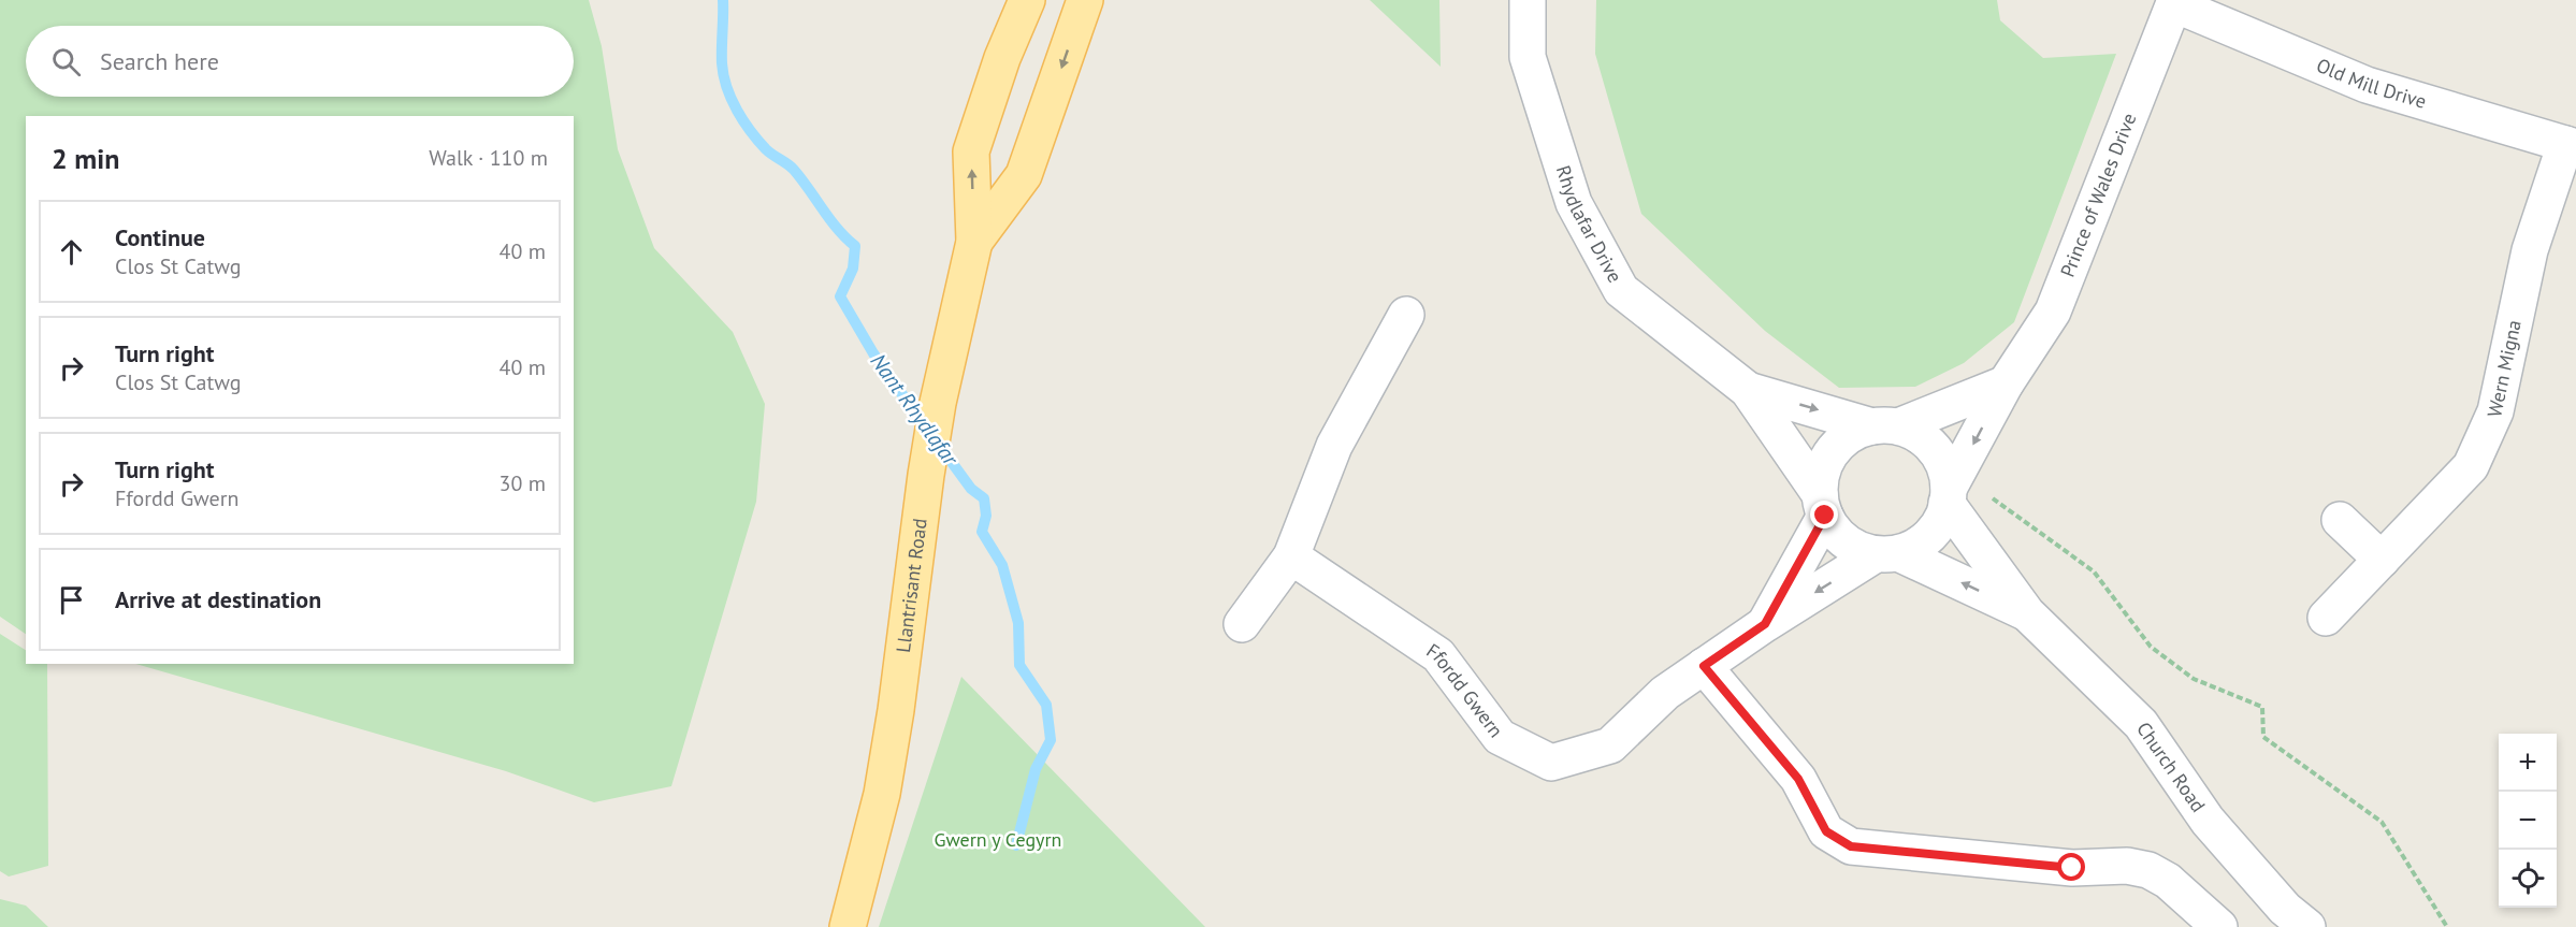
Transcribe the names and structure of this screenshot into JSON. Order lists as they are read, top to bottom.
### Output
{
  "streets": {
    "main road": ["Llantrisant Road"],
    "street": [
      "Old Mill Drive",
      "Prince of Wales Drive",
      "Rhydlafar Drive",
      "Wern Migna",
      "Ffordd Gwern",
      "Church Road"
    ]
  },
  "crossings": [
    ["Old Mill Drive", "Prince of Wales Drive"],
    ["Old Mill Drive", "Wern Migna"],
    ["Prince of Wales Drive", "Rhydlafar Drive"],
    ["Prince of Wales Drive", "Ffordd Gwern"],
    ["Prince of Wales Drive", "Church Road"],
    ["Rhydlafar Drive", "Ffordd Gwern"],
    ["Rhydlafar Drive", "Church Road"],
    ["Ffordd Gwern", "Church Road"]
  ],
  "water": ["Nant Rhydlafar"],
  "parks": ["Gwern y Cegyrn"],
  "page": {
    "search": "Search here",
    "heading": ["2 min", "Walk · 110 m"],
    "list": [
      ["Continue", "Clos St Catwg", "40 m"],
      ["Turn right", "Clos St Catwg", "40 m"],
      ["Turn right", "Ffordd Gwern", "30 m"],
      "Arrive at destination"
    ],
    "map_buttons": ["+", "−"]
  }
}
